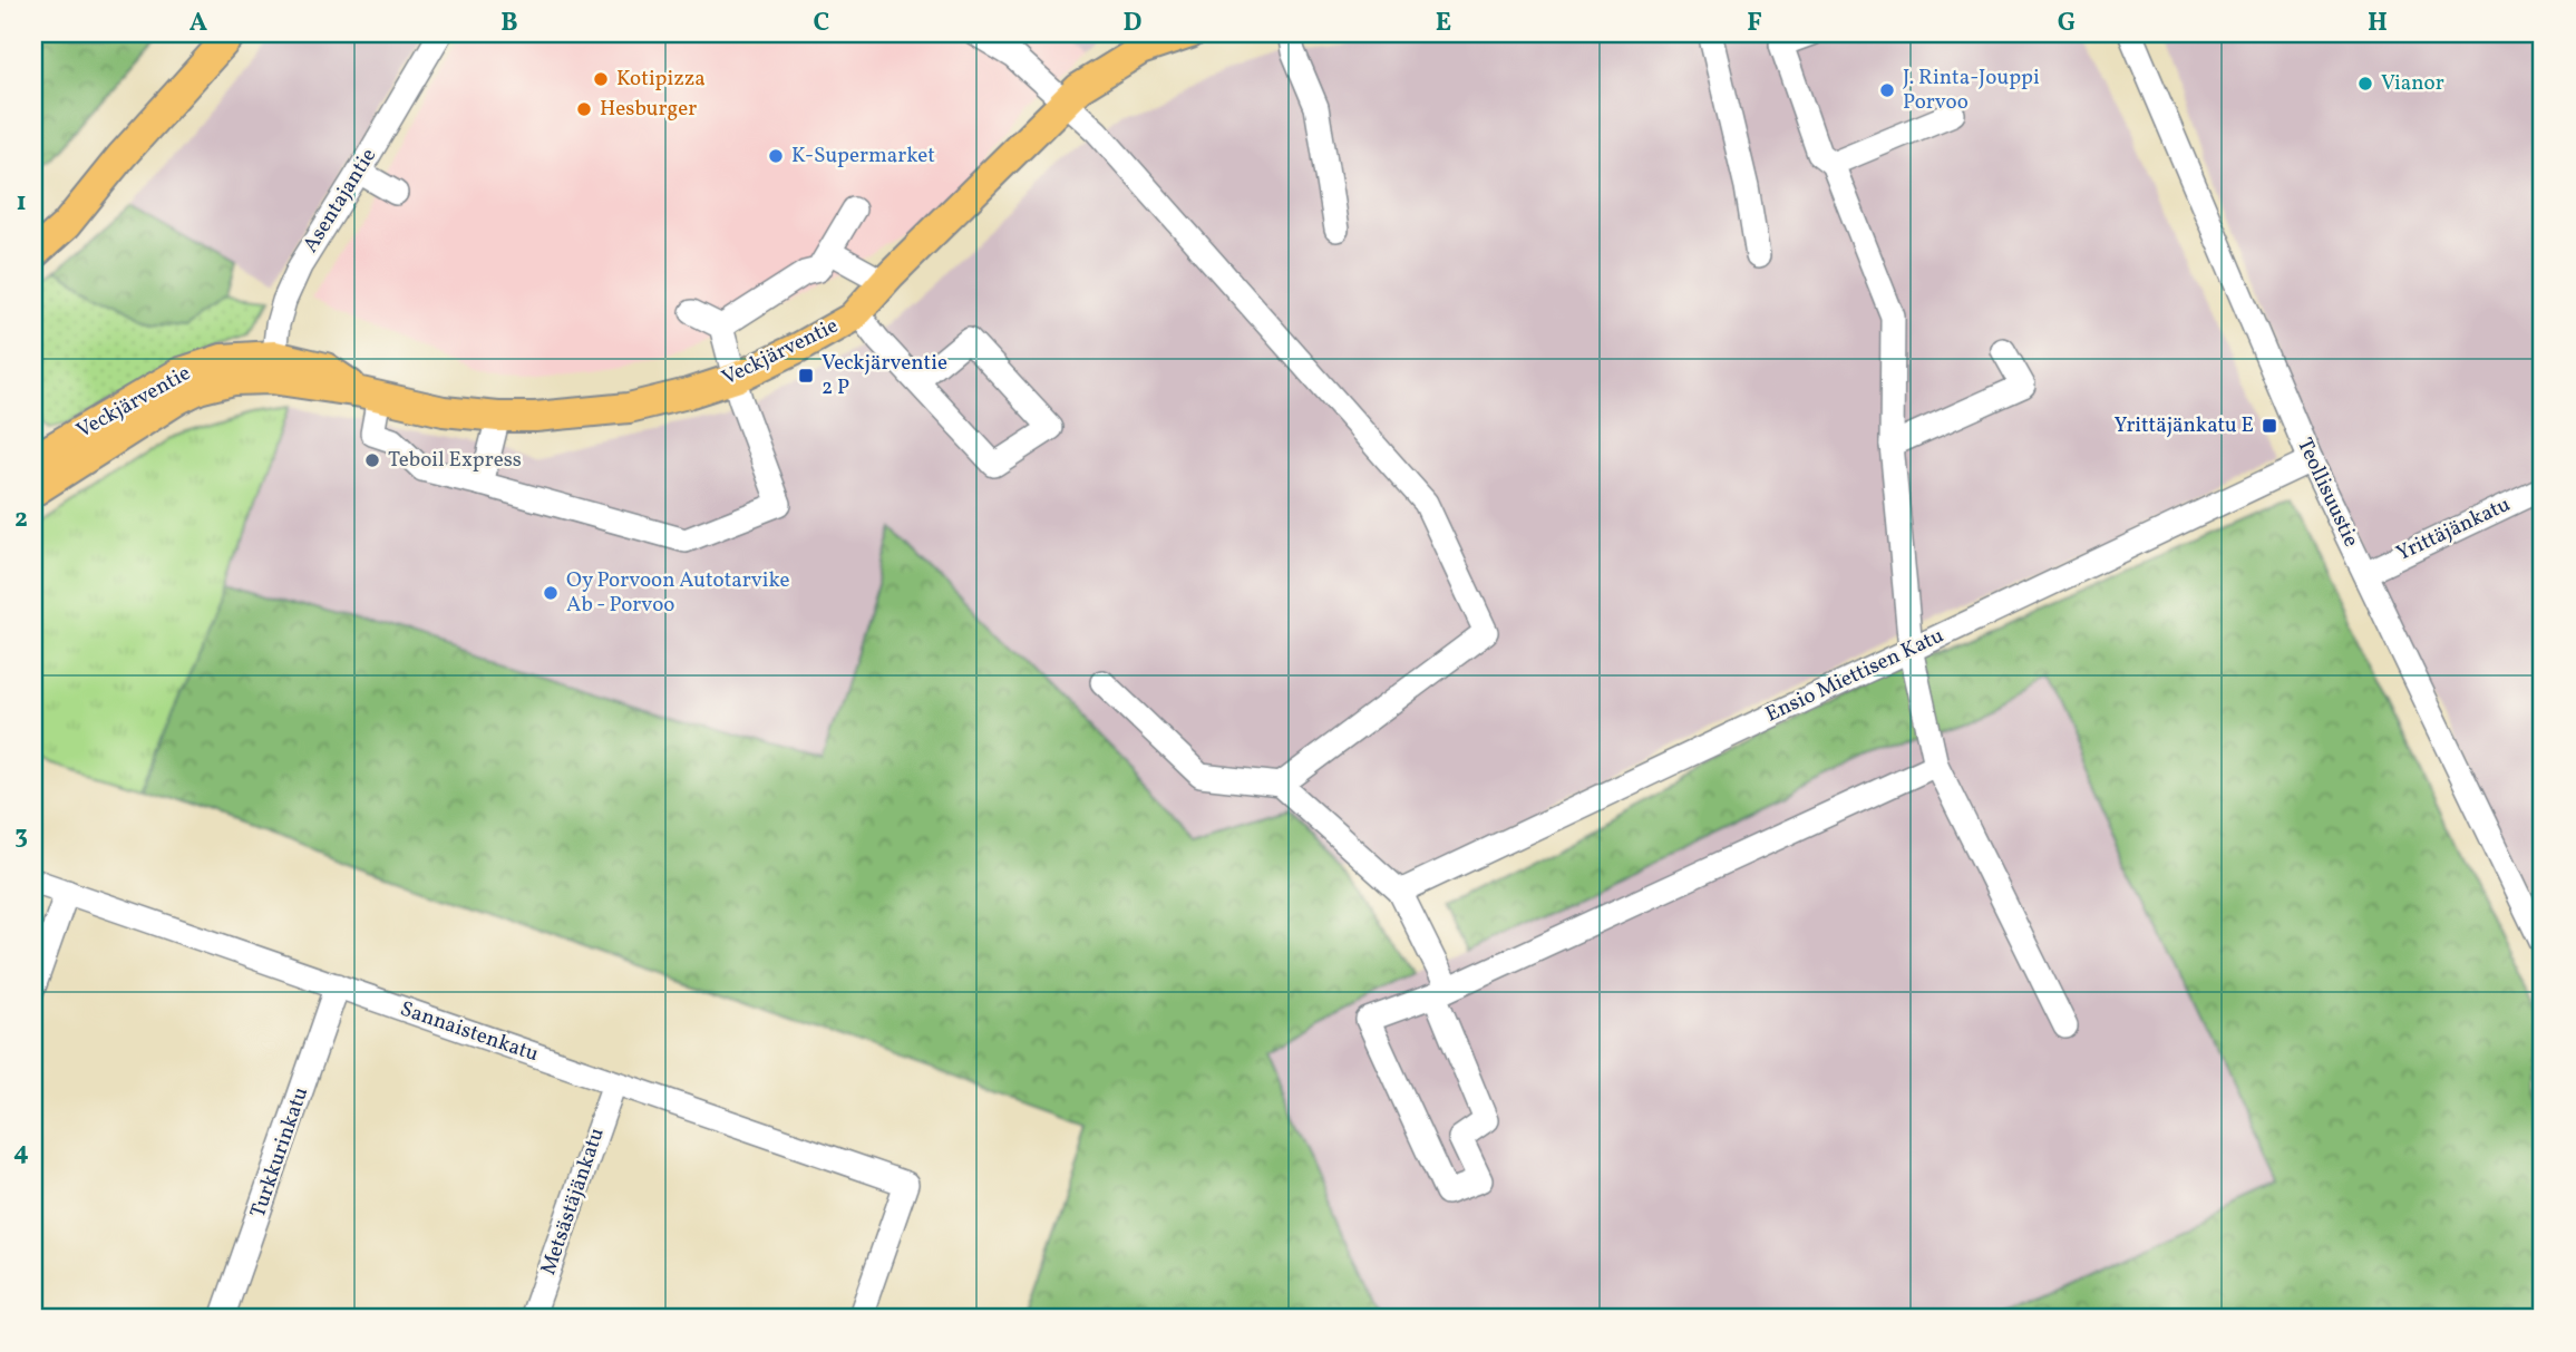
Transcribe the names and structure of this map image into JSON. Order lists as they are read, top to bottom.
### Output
{
  "streets": {
    "main road": ["Veckjärventie"],
    "street": [
      "Asentajantie",
      "Teollisuustie",
      "Yrittäjänkatu",
      "Ensio Miettisen Katu",
      "Sannaistenkatu",
      "Turkkurinkatu",
      "Metsästäjänkatu"
    ]
  },
  "crossings": [
    ["Asentajantie", "Veckjärventie"],
    ["Teollisuustie", "Yrittäjänkatu"],
    ["Teollisuustie", "Ensio Miettisen Katu"],
    ["Sannaistenkatu", "Turkkurinkatu"],
    ["Sannaistenkatu", "Metsästäjänkatu"]
  ],
  "places": {
    "other": [
      "Kotipizza",
      "Vianor",
      "J. Rinta-Jouppi Porvoo",
      "Hesburger",
      "K-Supermarket",
      "Teboil Express",
      "Oy Porvoon Autotarvike Ab - Porvoo"
    ],
    "transit": ["Veckjärventie 2 P", "Yrittäjänkatu E"]
  },
  "grid": {
    "columns": [
      "A",
      "B",
      "C",
      "D",
      "E",
      "F",
      "G",
      "H"
    ],
    "rows": [
      "1",
      "2",
      "3",
      "4"
    ]
  }
}
